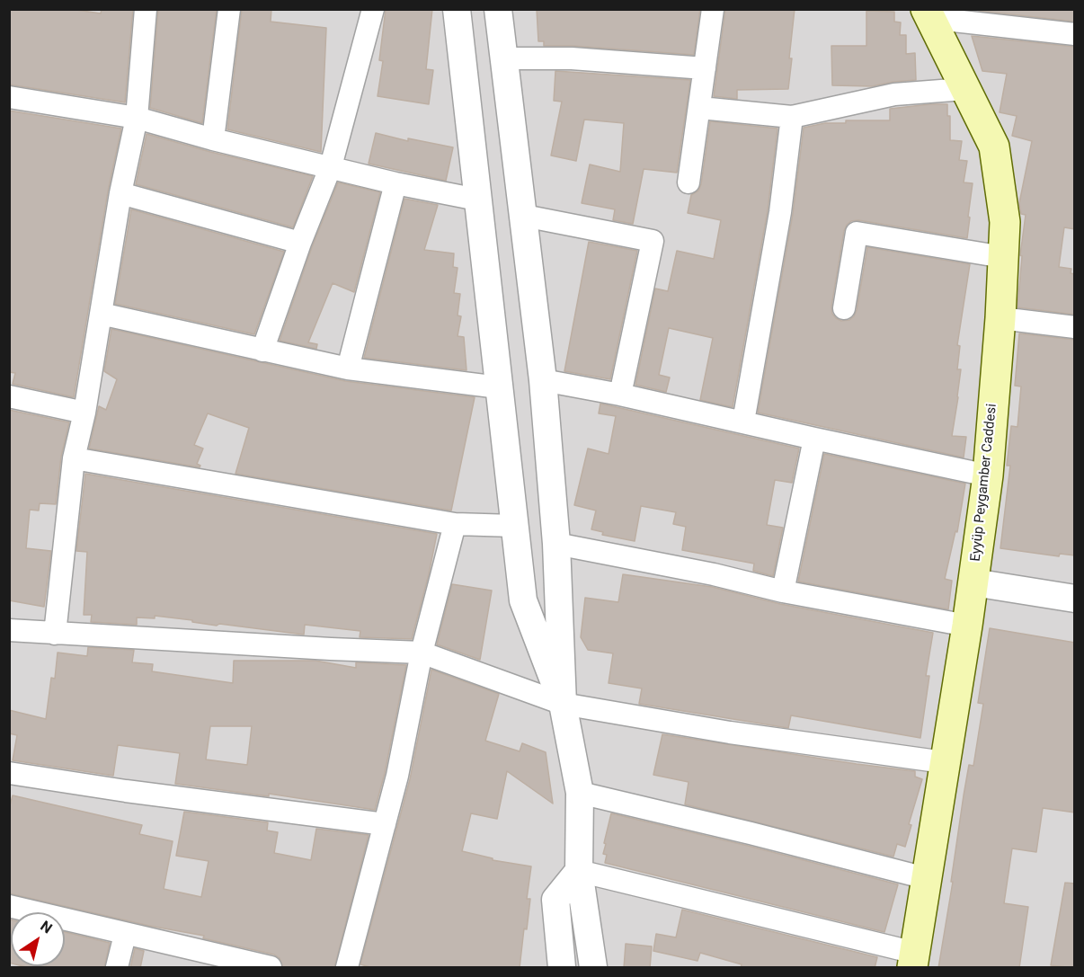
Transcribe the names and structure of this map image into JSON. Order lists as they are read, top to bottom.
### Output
{
  "streets": {
    "main road": ["Eyyüp Peygamber Caddesi"]
  },
  "north": "top right"
}
